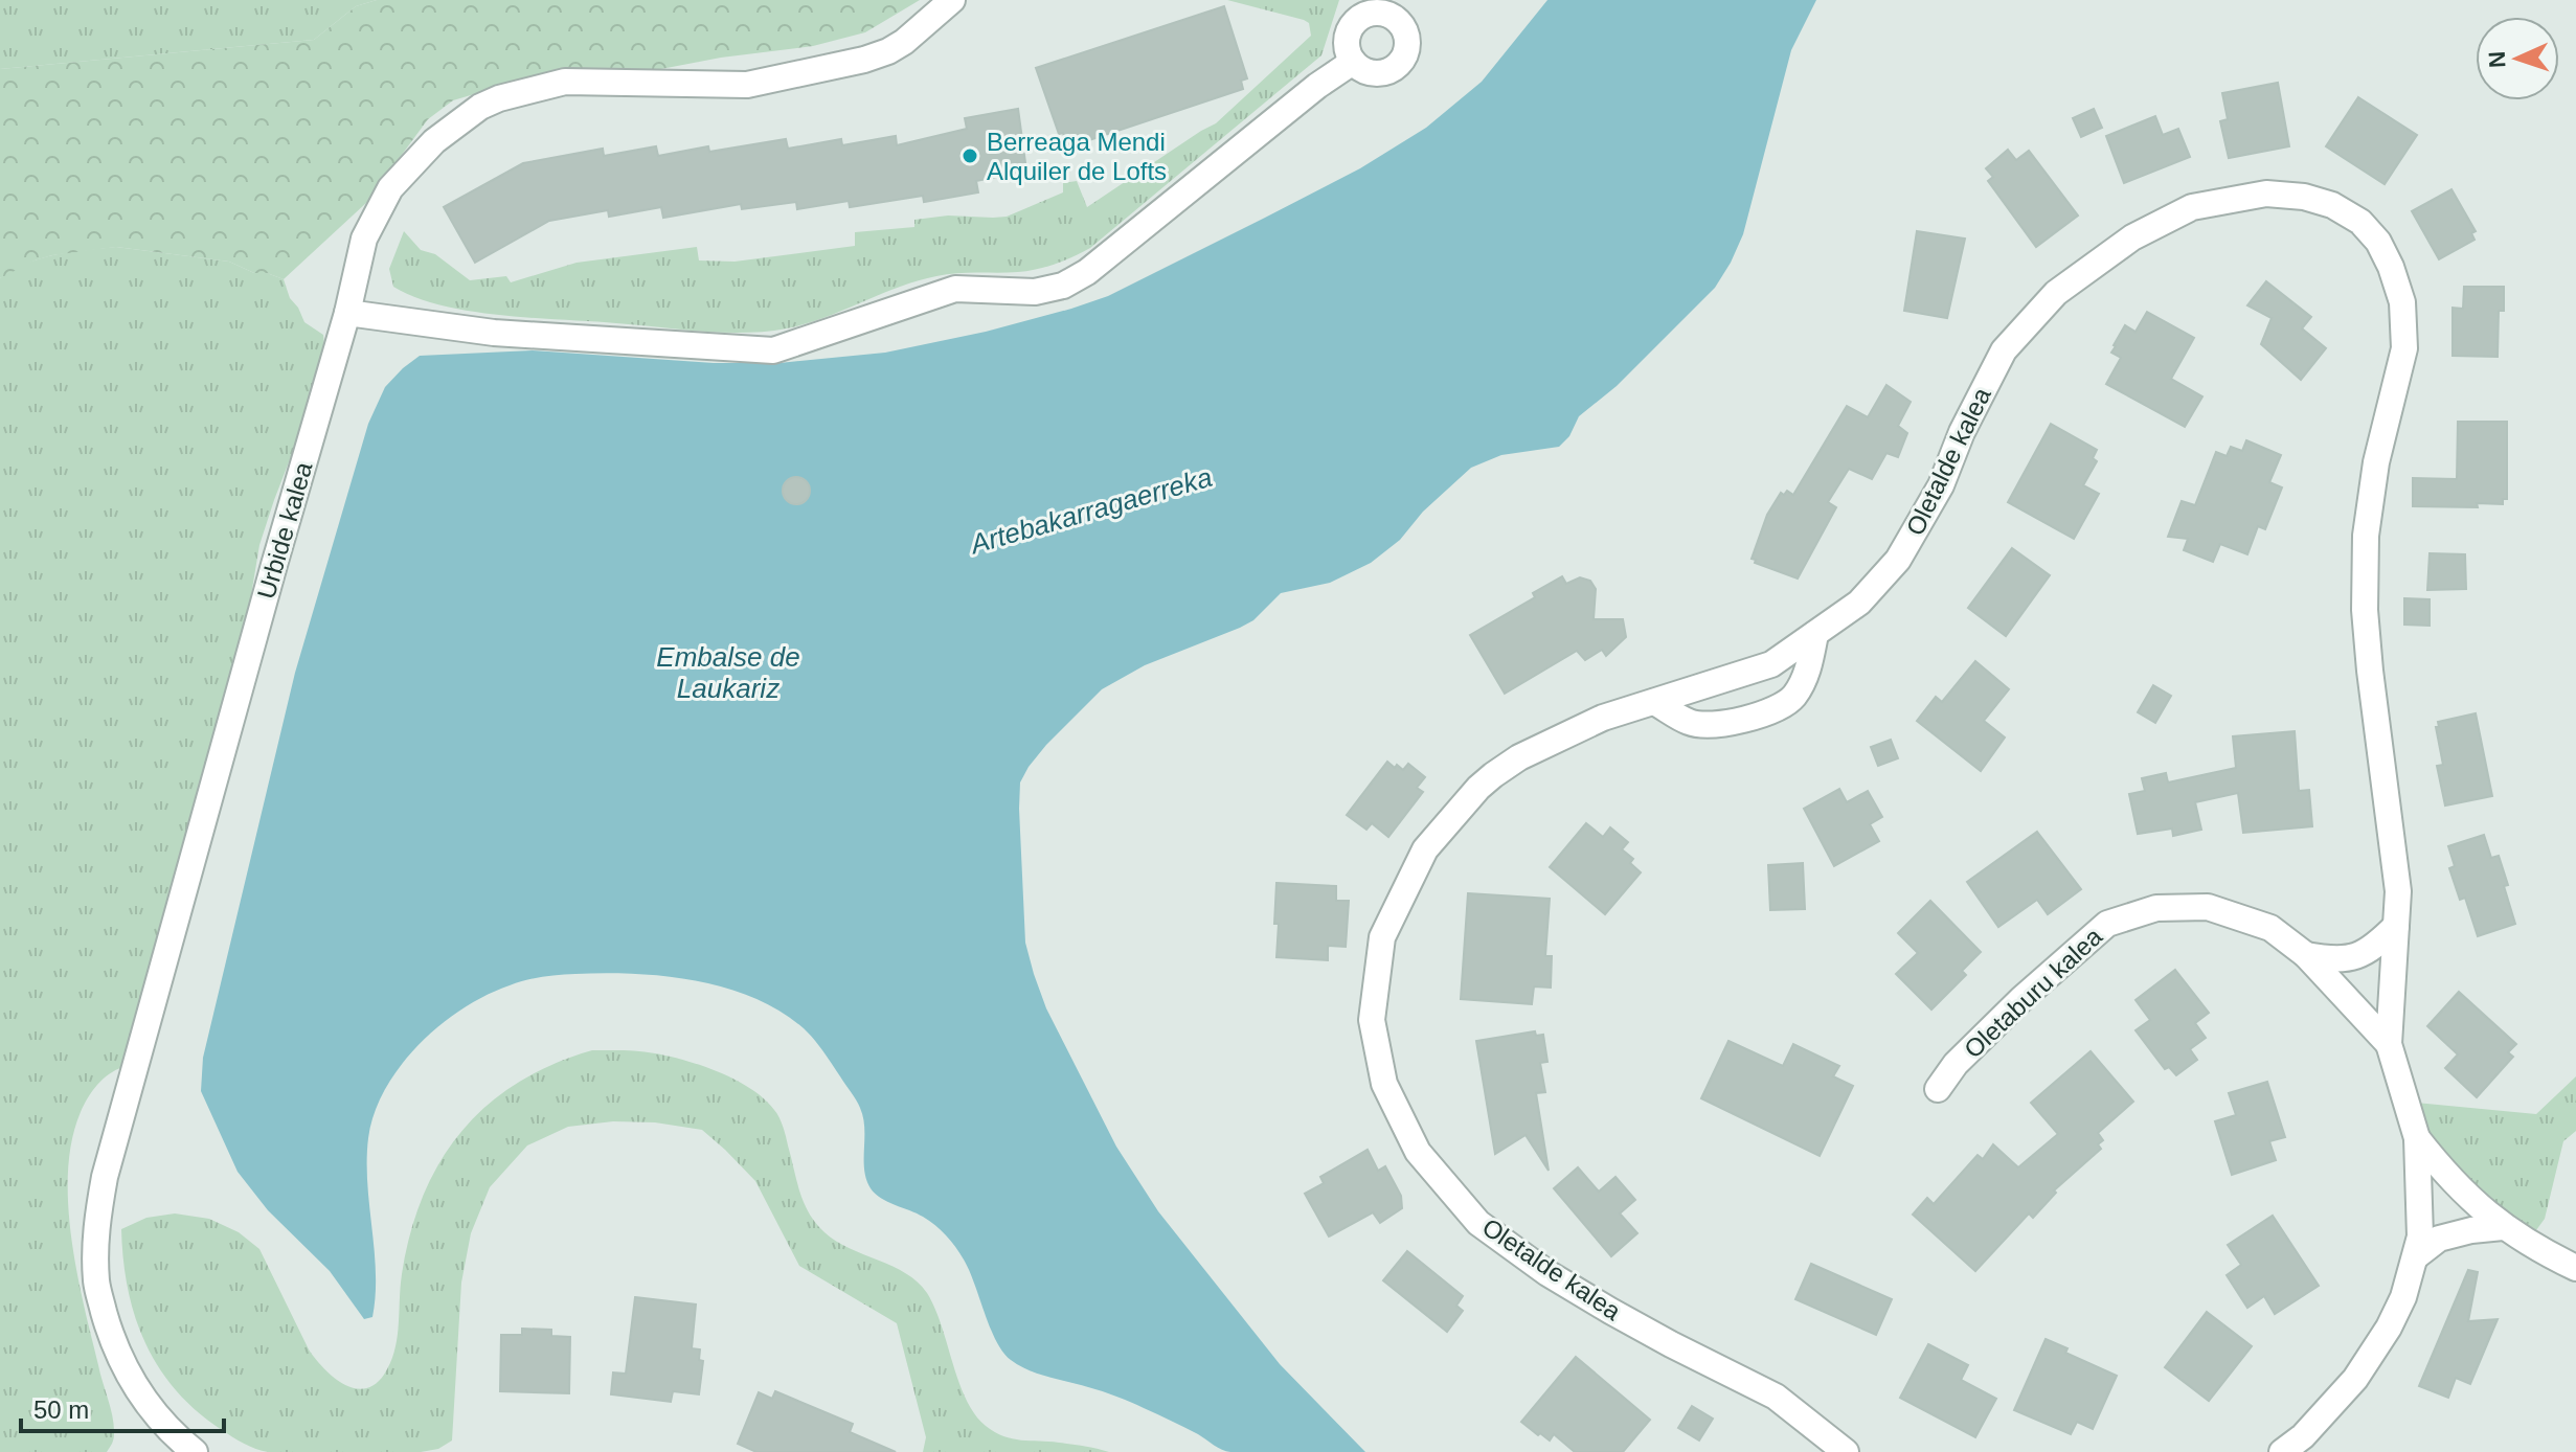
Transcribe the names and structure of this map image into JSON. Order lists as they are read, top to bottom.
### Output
{
  "streets": {
    "street": ["Oletalde kalea", "Urbide kalea", "Oletaburu kalea"]
  },
  "crossings": [
    ["Oletalde kalea", "Oletaburu kalea"]
  ],
  "water": ["Artebakarragaerreka", "Embalse de Laukariz"],
  "places": ["Berreaga Mendi Alquiler de Lofts"],
  "scale_bar": "50 m",
  "north": "left"
}
